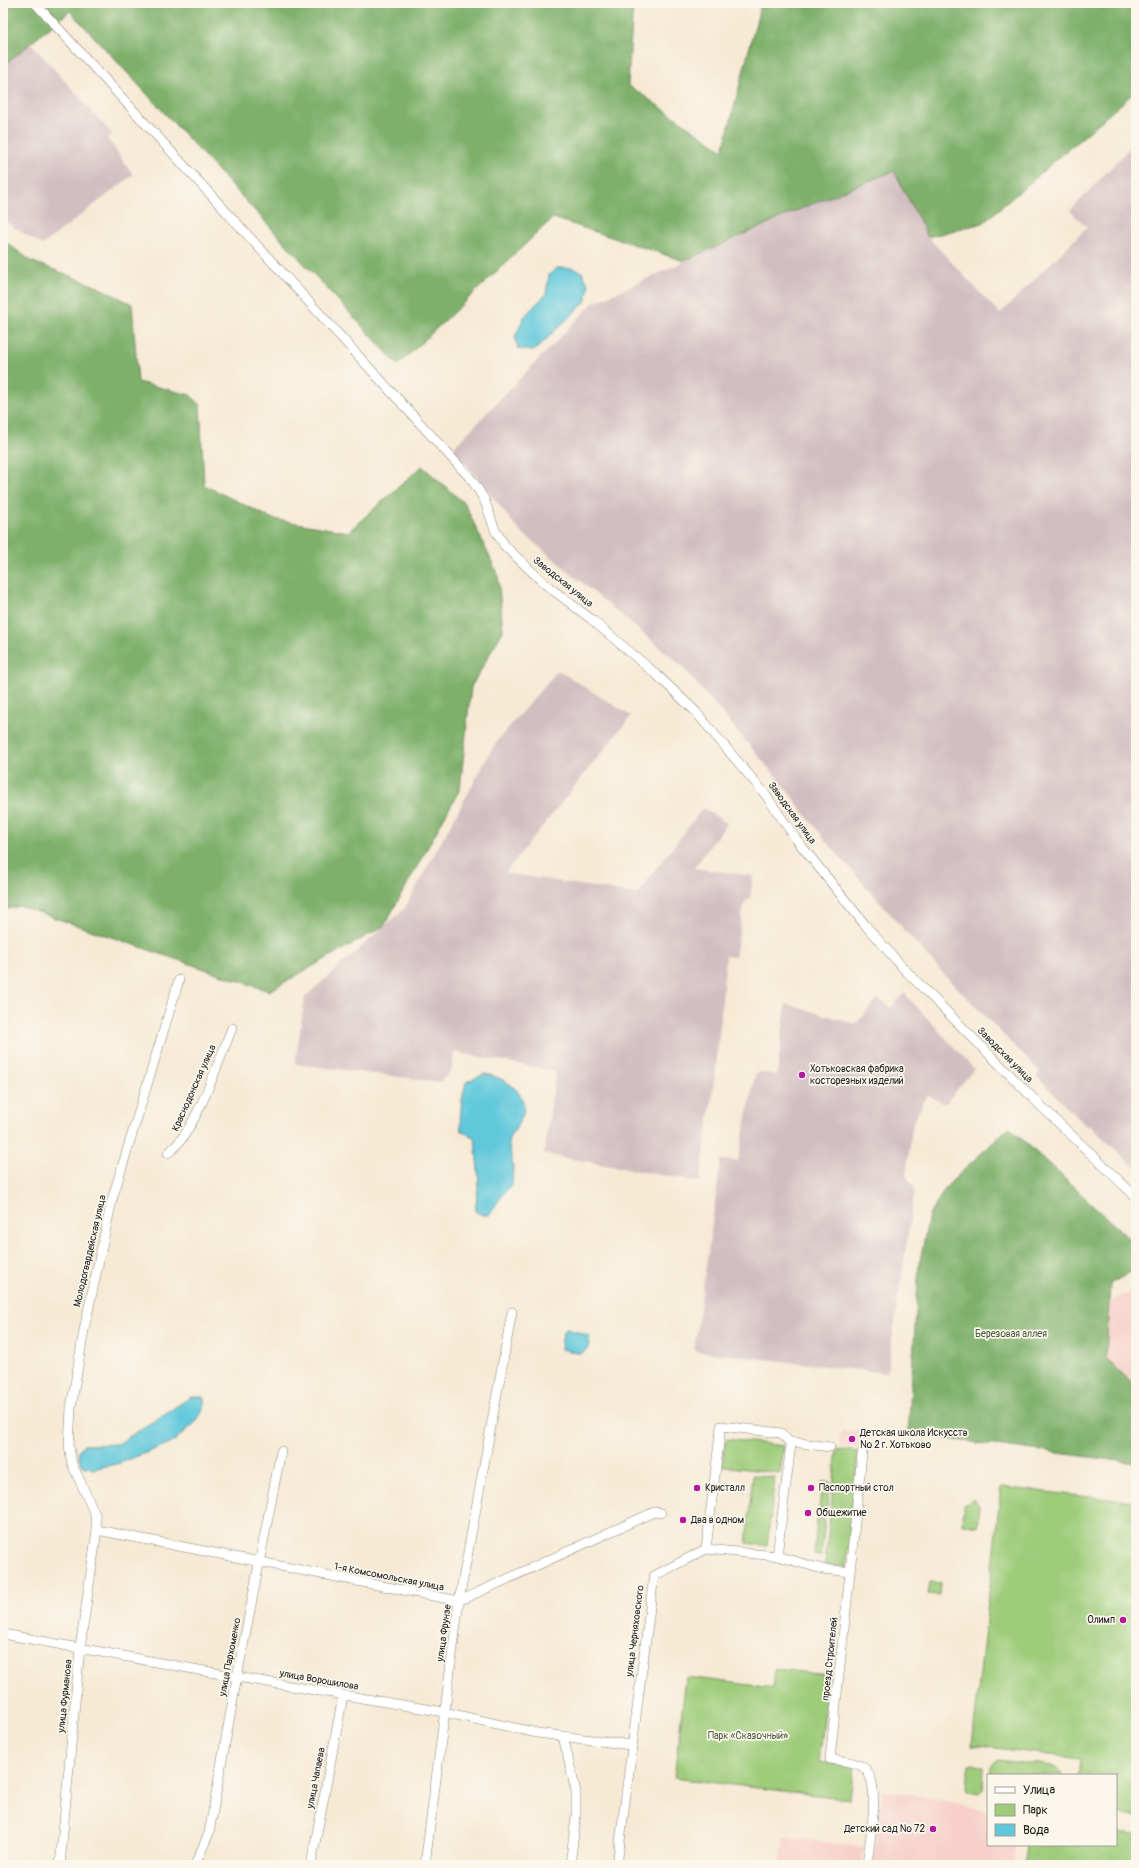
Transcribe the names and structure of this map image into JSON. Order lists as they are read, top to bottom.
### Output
{
  "streets": {
    "street": [
      "Заводская улица",
      "Краснодонская улица",
      "Молодогвардейская улица",
      "1-я Комсомольская улица",
      "улица Черняховского",
      "улица Фрунзе",
      "улица Пархоменко",
      "проезд Строителей",
      "улица Ворошилова",
      "улица Фурманова",
      "улица Чапаева"
    ]
  },
  "crossings": [
    ["Молодогвардейская улица", "1-я Комсомольская улица"],
    ["Молодогвардейская улица", "улица Фурманова"],
    ["1-я Комсомольская улица", "улица Фрунзе"],
    ["1-я Комсомольская улица", "улица Пархоменко"],
    ["1-я Комсомольская улица", "улица Фурманова"],
    ["улица Черняховского", "улица Ворошилова"],
    ["улица Фрунзе", "улица Ворошилова"],
    ["улица Пархоменко", "улица Ворошилова"],
    ["улица Ворошилова", "улица Фурманова"],
    ["улица Ворошилова", "улица Чапаева"]
  ],
  "parks": ["Березовая аллея", "Парк «Сказочный»"],
  "places": [
    "Хотьковская фабрика косторезных изделий",
    "Детская школа Искусств № 2 г. Хотьково",
    "Кристалл",
    "Паспортный стол",
    "Общежитие",
    "Два в одном",
    "Олимп",
    "Детский сад № 72"
  ],
  "legend": ["Улица", "Парк", "Вода"]
}
